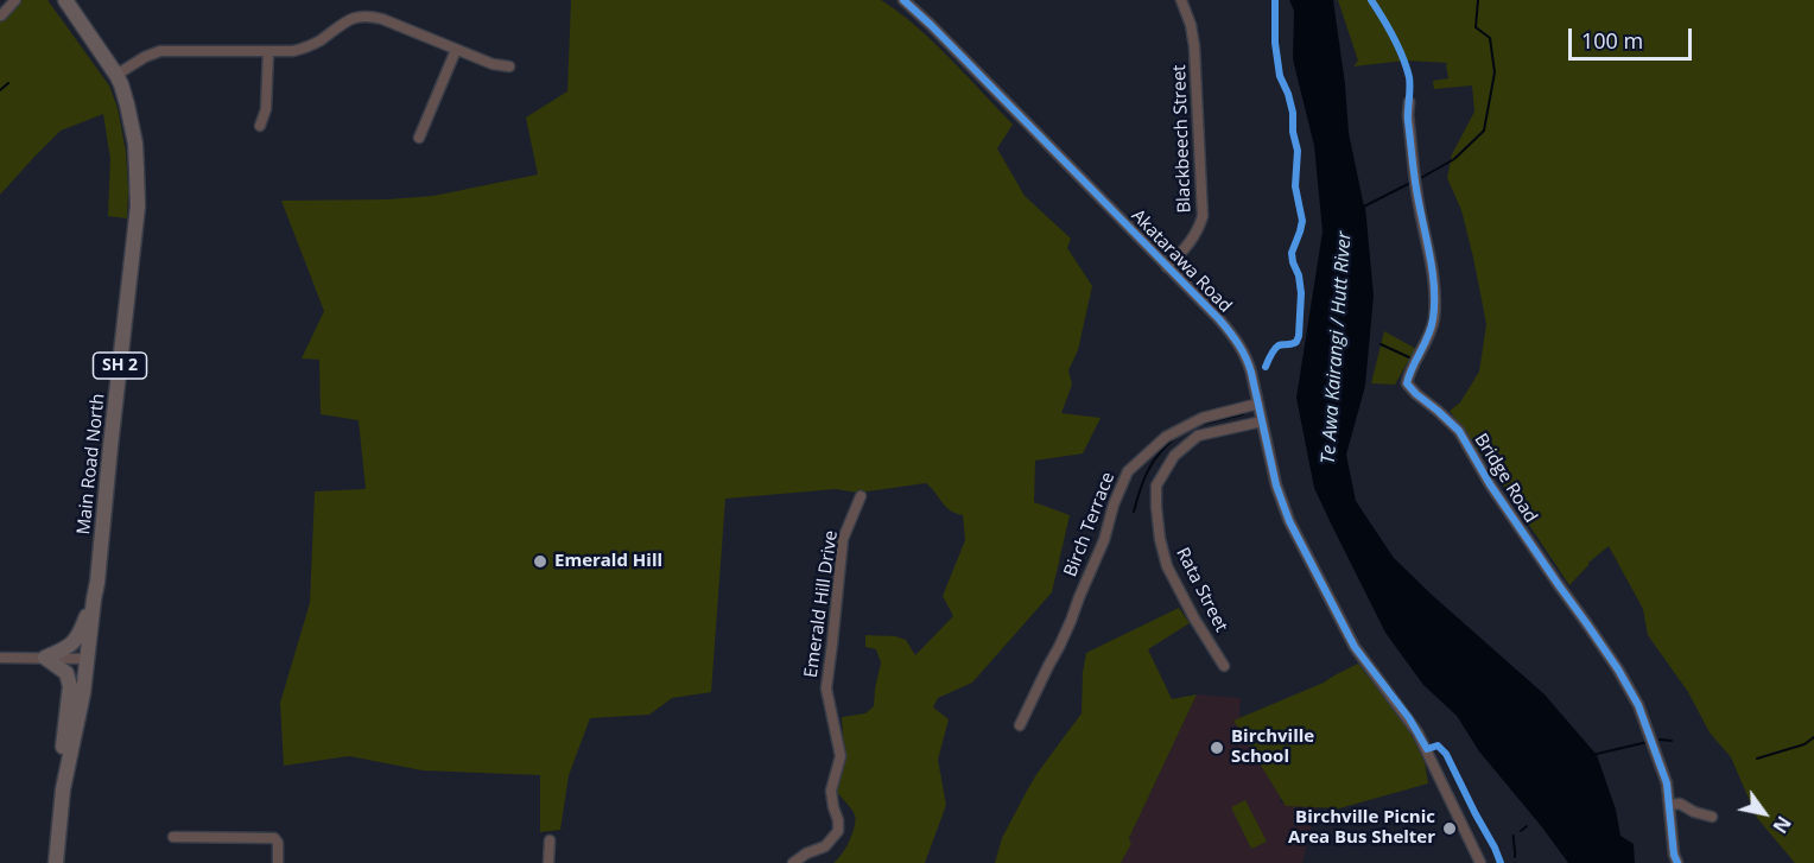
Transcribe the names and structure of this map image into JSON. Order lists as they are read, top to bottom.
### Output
{
  "streets": {
    "highway": ["SH 2", "Main Road North"],
    "street": [
      "Blackbeech Street",
      "Akatarawa Road",
      "Bridge Road",
      "Birch Terrace",
      "Rata Street",
      "Emerald Hill Drive"
    ]
  },
  "crossings": [
    ["Blackbeech Street", "Akatarawa Road"],
    ["Akatarawa Road", "Birch Terrace"],
    ["Akatarawa Road", "Rata Street"]
  ],
  "water": ["Te Awa Kairangi / Hutt River"],
  "places": ["Emerald Hill", "Birchville School", "Birchville Picnic Area Bus Shelter"],
  "scale_bar": "100 m",
  "north": "bottom right"
}
